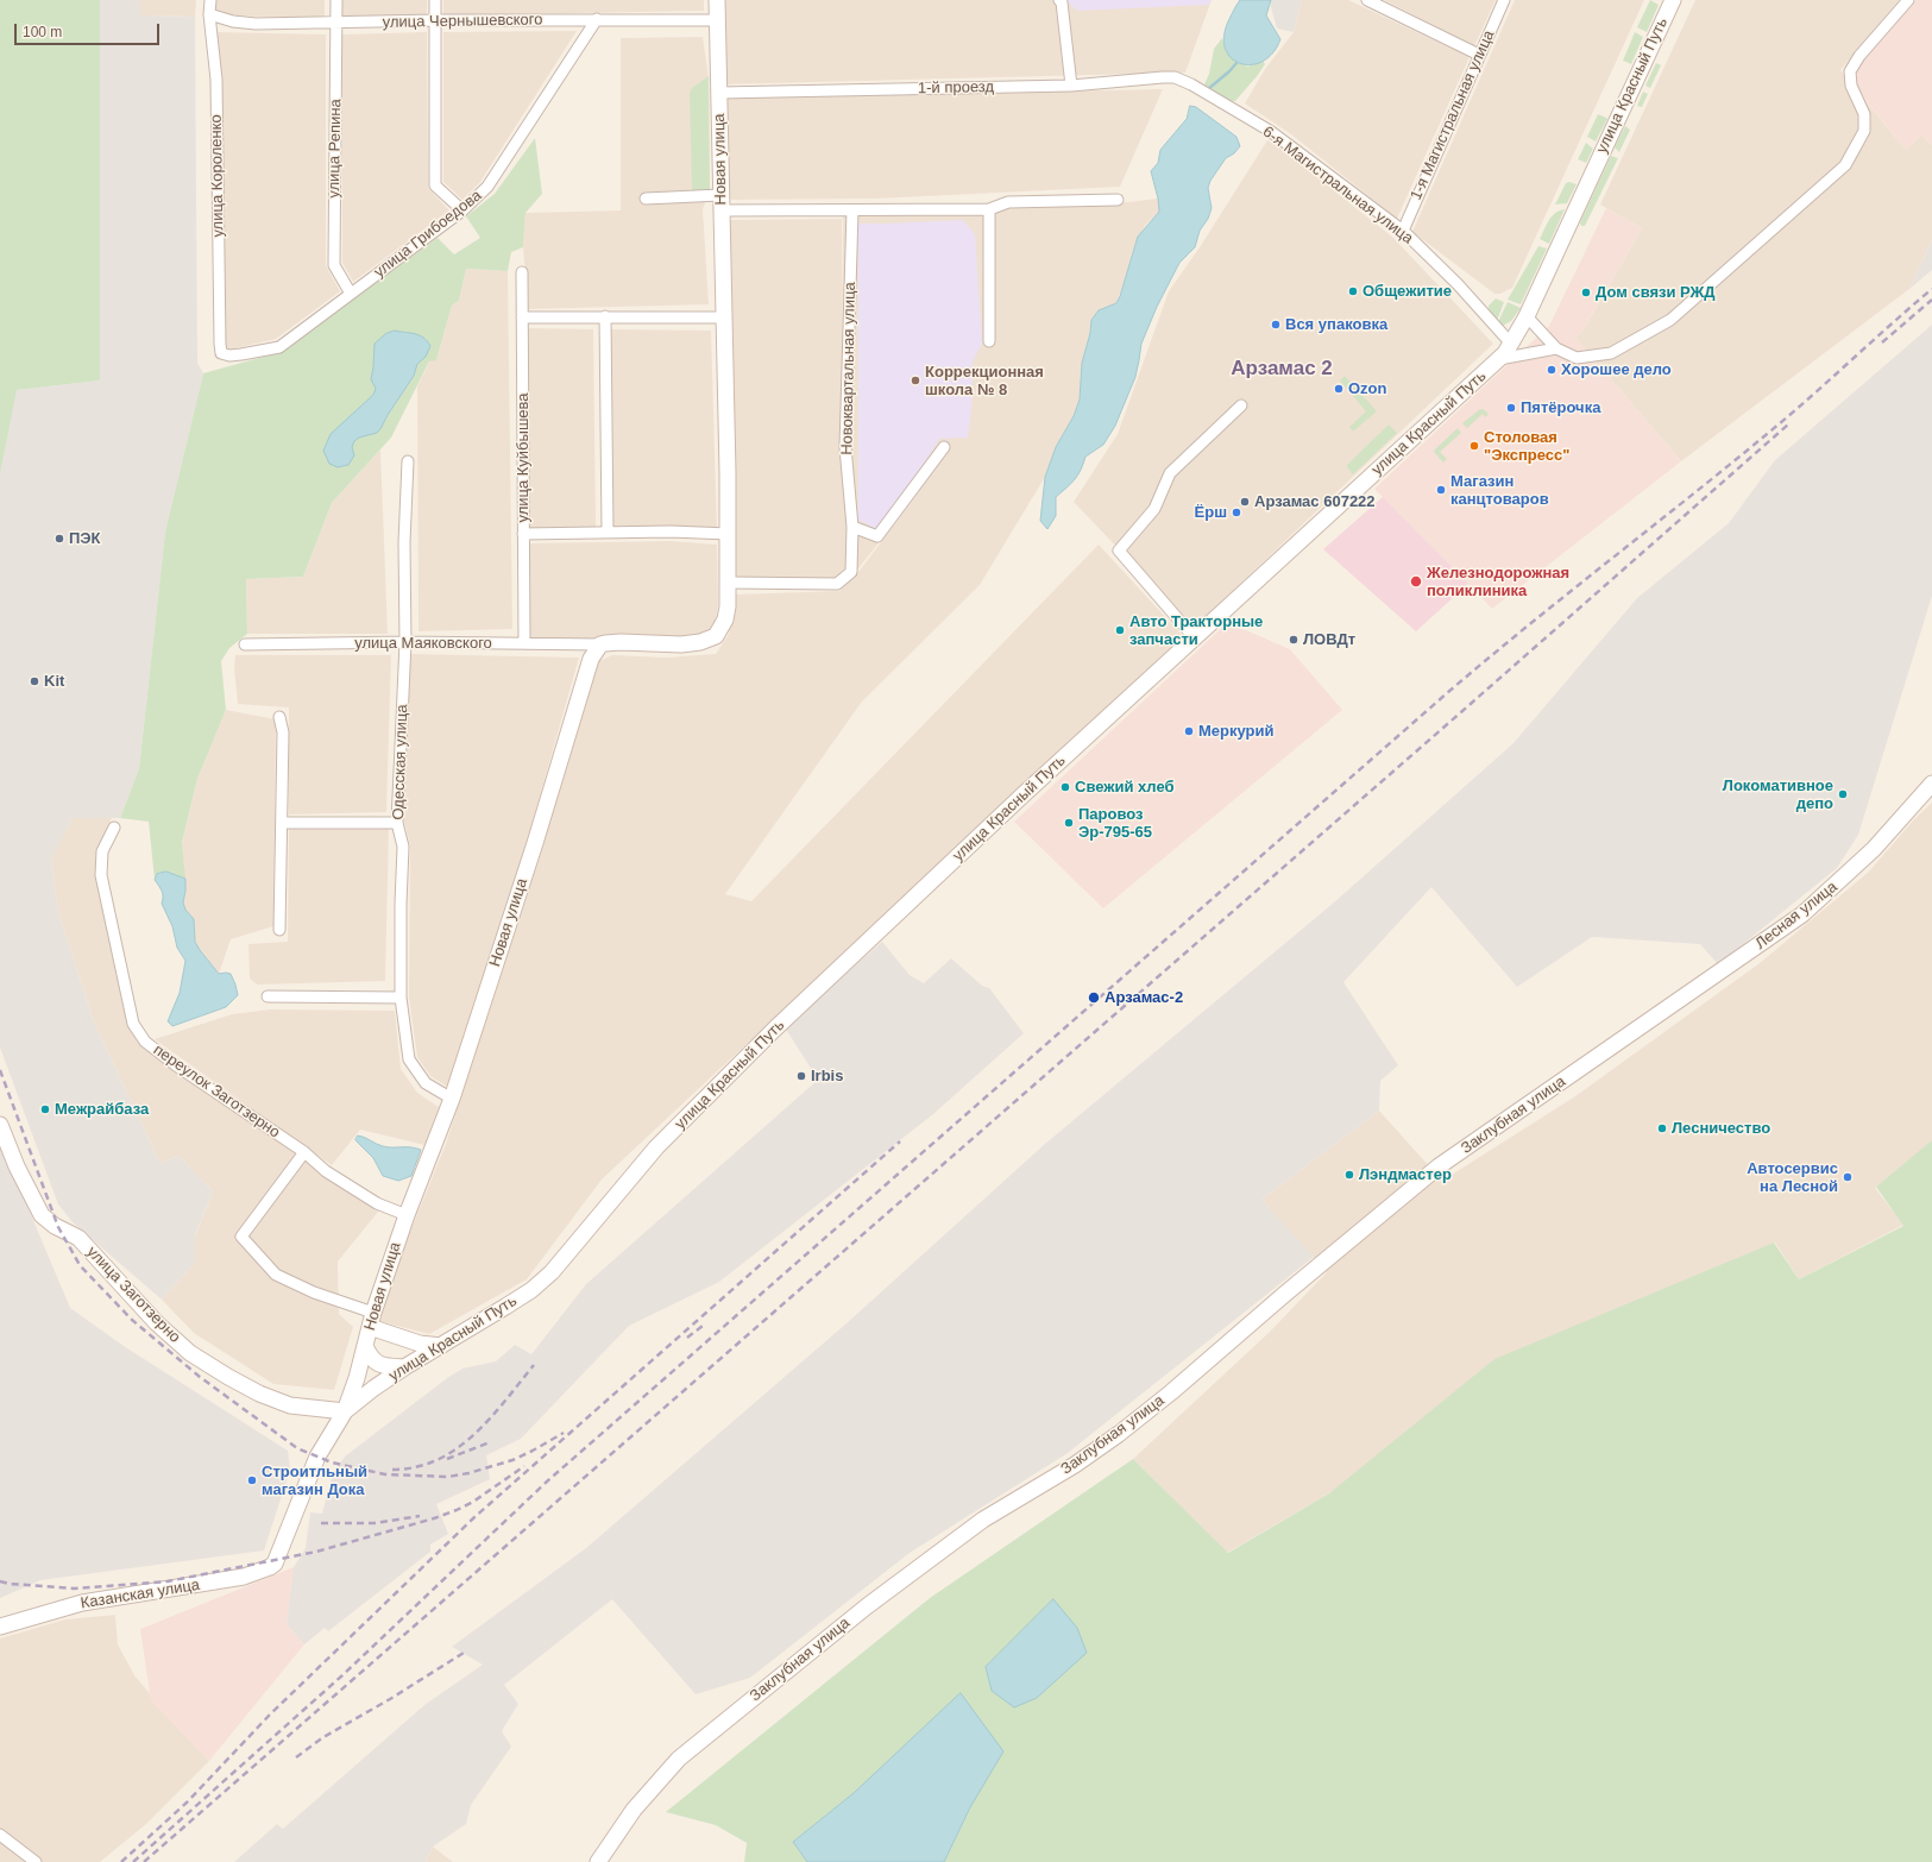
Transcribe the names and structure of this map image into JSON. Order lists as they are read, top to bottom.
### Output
{
  "streets": {
    "main road": [
      "улица Красный Путь",
      "Новая улица",
      "Лесная улица",
      "Заклубная улица",
      "улица Заготзерно",
      "Казанская улица"
    ],
    "street": [
      "улица Чернышевского",
      "1-й проезд",
      "1-я Магистральная улица",
      "улица Репина",
      "улица Короленко",
      "6-я Магистральная улица",
      "улица Грибоедова",
      "Новоквартальная улица",
      "улица Куйбышева",
      "улица Маяковского",
      "Одесская улица",
      "переулок Заготзерно"
    ]
  },
  "crossings": [
    ["улица Чернышевского", "улица Репина"],
    ["улица Чернышевского", "Новая улица"],
    ["улица Чернышевского", "улица Короленко"],
    ["улица Чернышевского", "улица Грибоедова"],
    ["улица Красный Путь", "Новая улица"],
    ["улица Красный Путь", "6-я Магистральная улица"],
    ["улица Красный Путь", "улица Заготзерно"],
    ["улица Красный Путь", "Казанская улица"],
    ["1-й проезд", "Новая улица"],
    ["1-й проезд", "6-я Магистральная улица"],
    ["1-я Магистральная улица", "6-я Магистральная улица"],
    ["улица Репина", "улица Грибоедова"],
    ["Новая улица", "Новоквартальная улица"],
    ["Новая улица", "улица Маяковского"],
    ["Новая улица", "Одесская улица"],
    ["Новая улица", "переулок Заготзерно"],
    ["Новая улица", "улица Заготзерно"],
    ["улица Короленко", "улица Грибоедова"],
    ["улица Куйбышева", "улица Маяковского"],
    ["улица Маяковского", "Одесская улица"],
    ["Лесная улица", "Заклубная улица"]
  ],
  "districts": ["Арзамас 2"],
  "places": [
    "Общежитие",
    "Дом связи РЖД",
    "Вся упаковка",
    "Хорошее дело",
    "Коррекционная школа № 8",
    "Ozon",
    "Пятёрочка",
    "Столовая \"Экспресс\"",
    "Магазин канцтоваров",
    "Арзамас 607222",
    "Ёрш",
    "ПЭК",
    "Железнодорожная поликлиника",
    "Авто Тракторные запчасти",
    "ЛОВДт",
    "Kit",
    "Меркурий",
    "Свежий хлеб",
    "Локомативное депо",
    "Паровоз Эр-795-65",
    "Арзамас-2",
    "Irbis",
    "Межрайбаза",
    "Лесничество",
    "Лэндмастер",
    "Автосервис на Лесной",
    "Строитльный магазин Дока"
  ],
  "scale_bar": "100 m"
}
